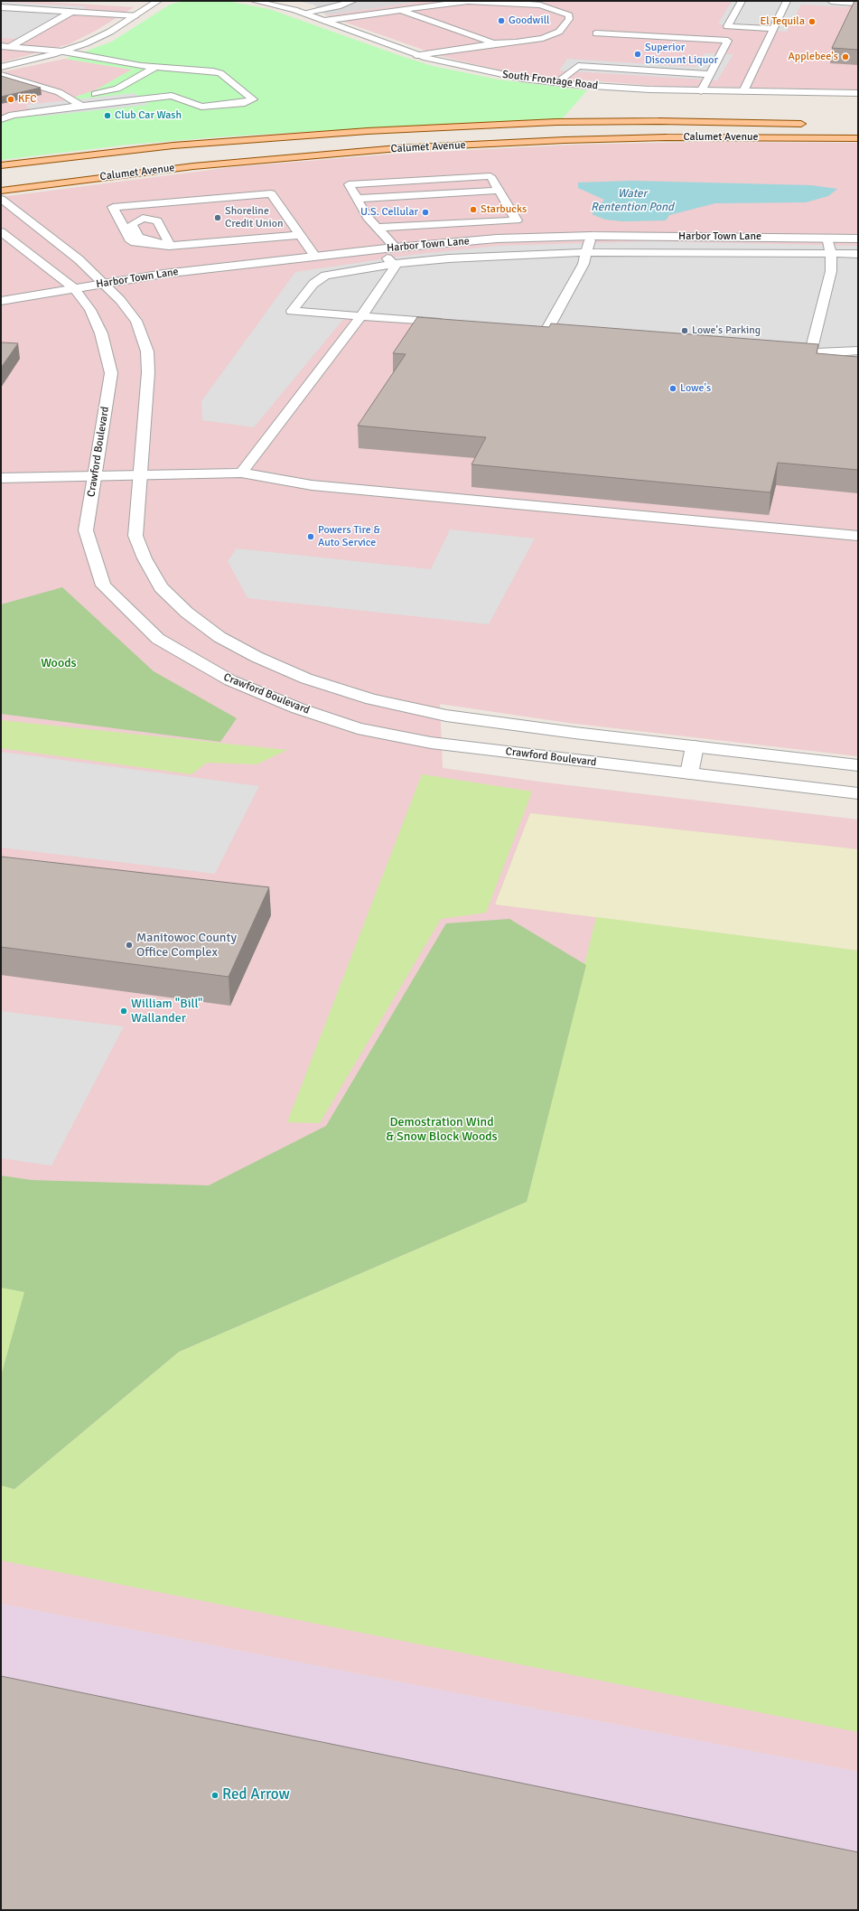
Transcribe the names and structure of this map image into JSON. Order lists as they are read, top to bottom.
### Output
{
  "streets": {
    "main road": ["Calumet Avenue"],
    "street": ["South Frontage Road", "Harbor Town Lane", "Crawford Boulevard"]
  },
  "crossings": [
    ["Harbor Town Lane", "Crawford Boulevard"]
  ],
  "water": ["Water Rentention Pond"],
  "parks": ["Woods", "Demostration Wind & Snow Block Woods"],
  "places": [
    "Goodwill",
    "El Tequila",
    "Superior Discount Liquor",
    "Applebee's",
    "KFC",
    "Club Car Wash",
    "Starbucks",
    "U.S. Cellular",
    "Shoreline Credit Union",
    "Lowe's Parking",
    "Lowe's",
    "Powers Tire & Auto Service",
    "Manitowoc County Office Complex",
    "William \"Bill\" Wallander",
    "Red Arrow"
  ]
}
